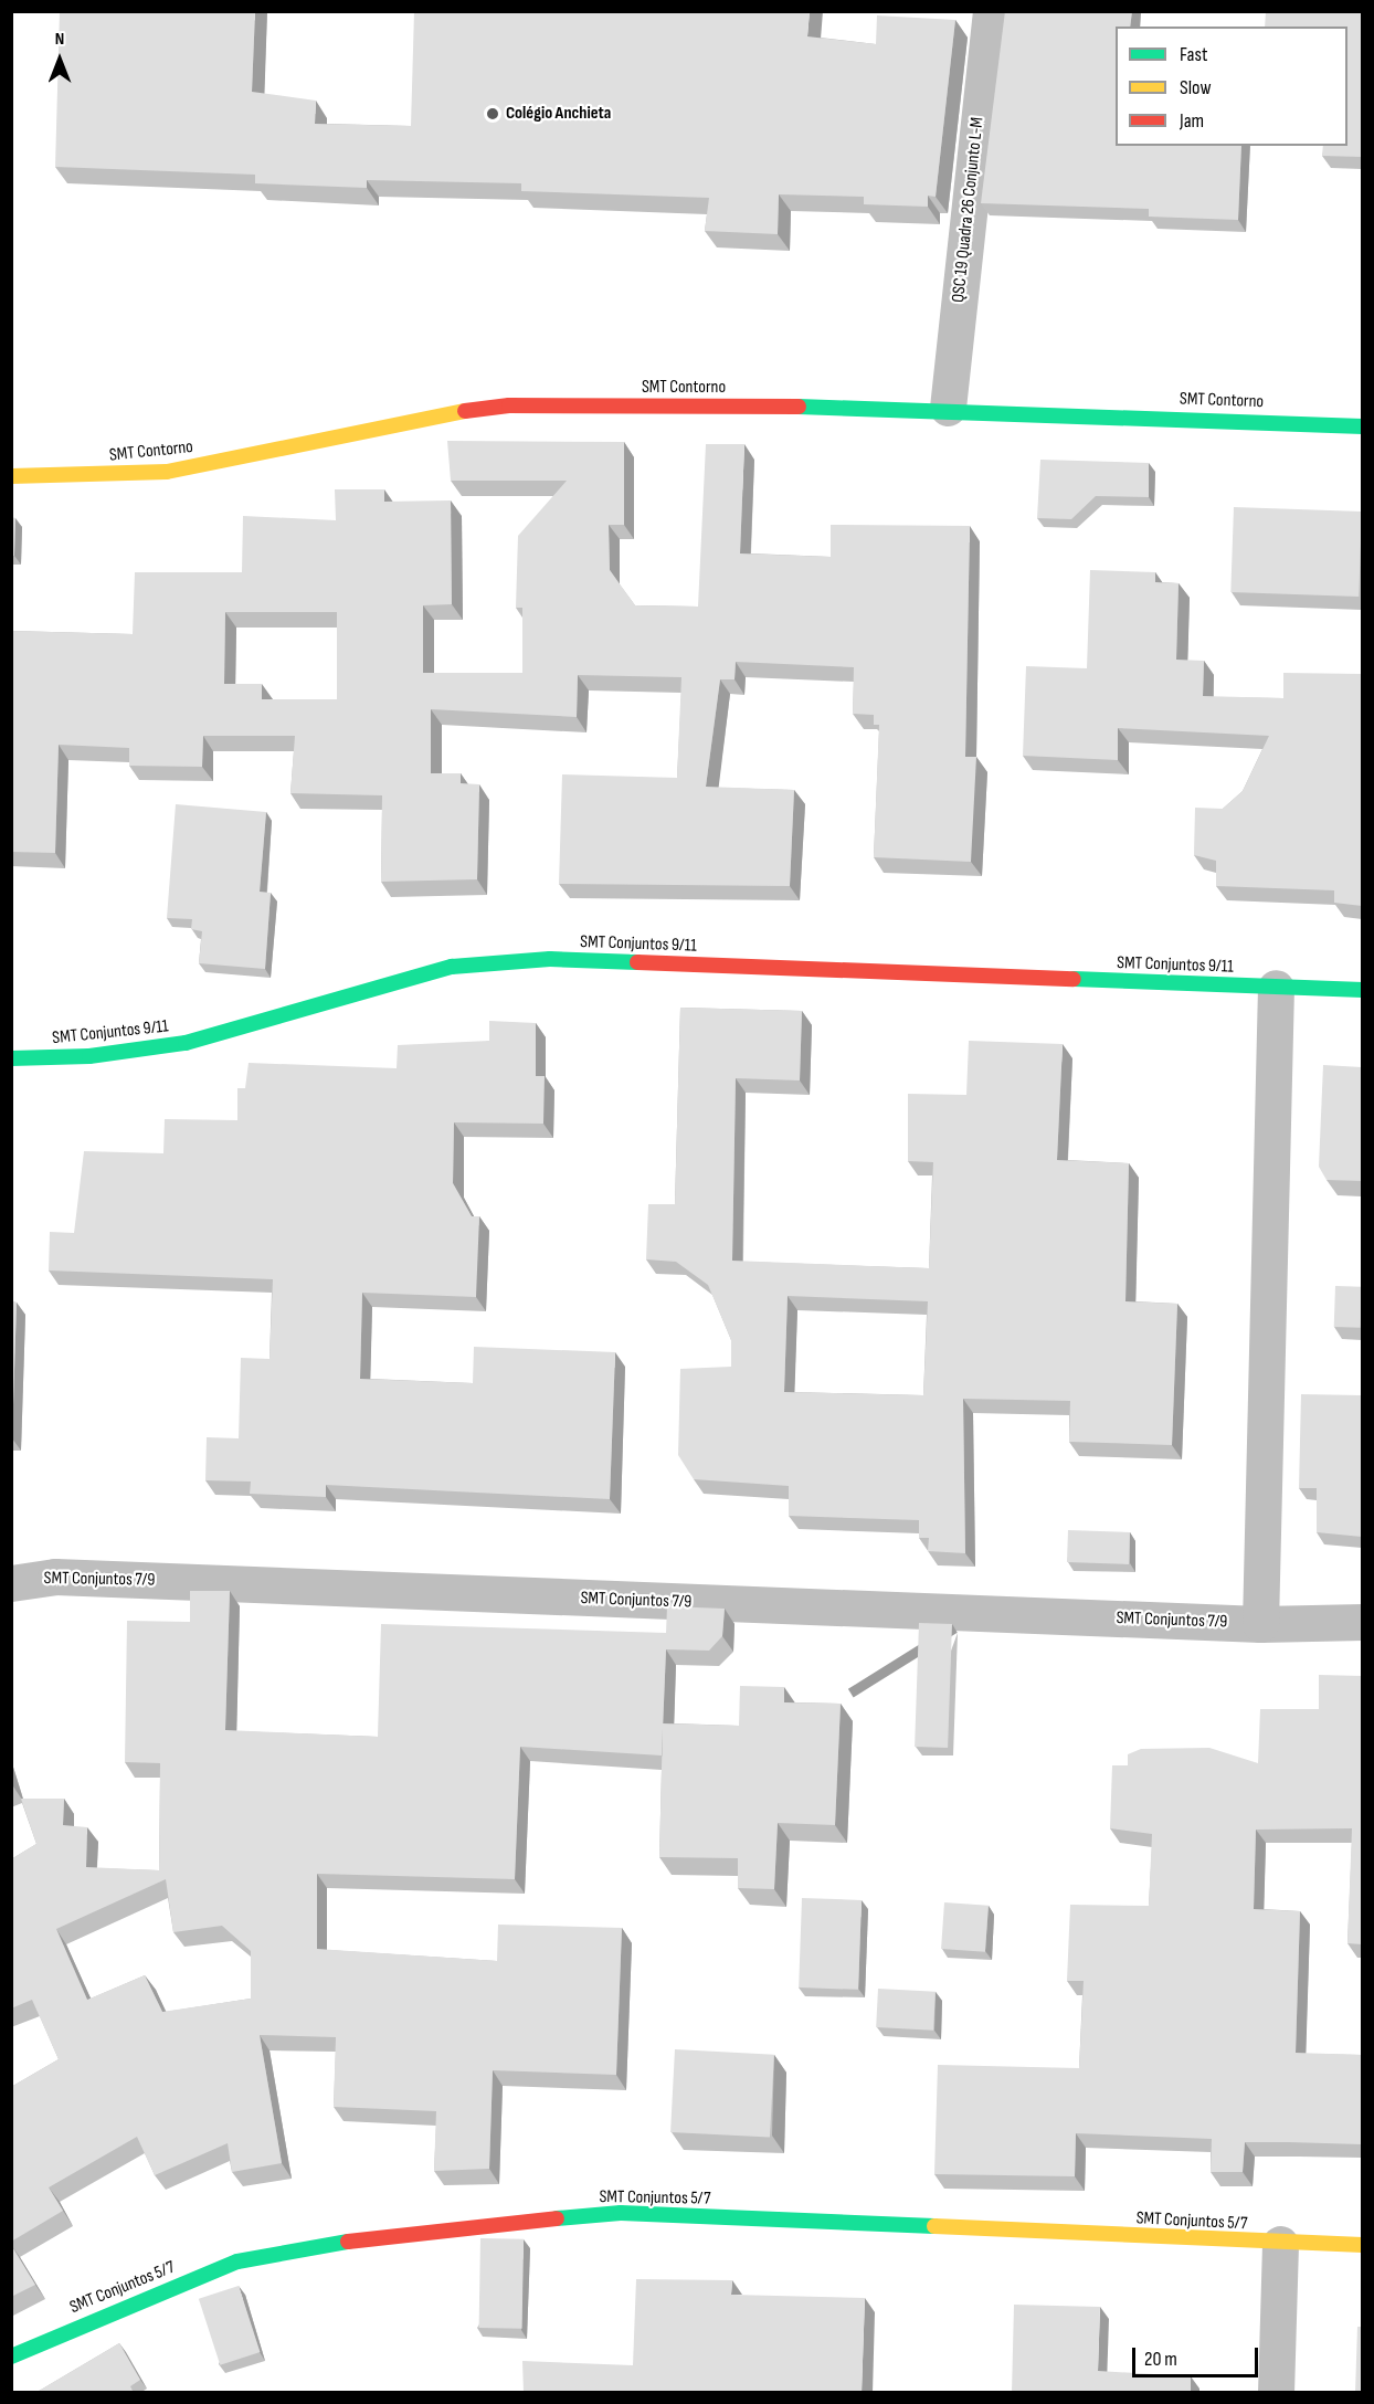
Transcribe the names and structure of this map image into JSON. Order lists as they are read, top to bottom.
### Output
{
  "streets": {
    "street": [
      "QSC 19 Quadra 26 Conjunto L-M",
      "SMT Contorno",
      "SMT Conjuntos 9/11",
      "SMT Conjuntos 7/9",
      "SMT Conjuntos 5/7"
    ]
  },
  "crossings": [
    ["QSC 19 Quadra 26 Conjunto L-M", "SMT Contorno"]
  ],
  "places": ["Colégio Anchieta"],
  "legend": ["Fast", "Slow", "Jam"],
  "scale_bar": "20 m",
  "north": "top"
}
